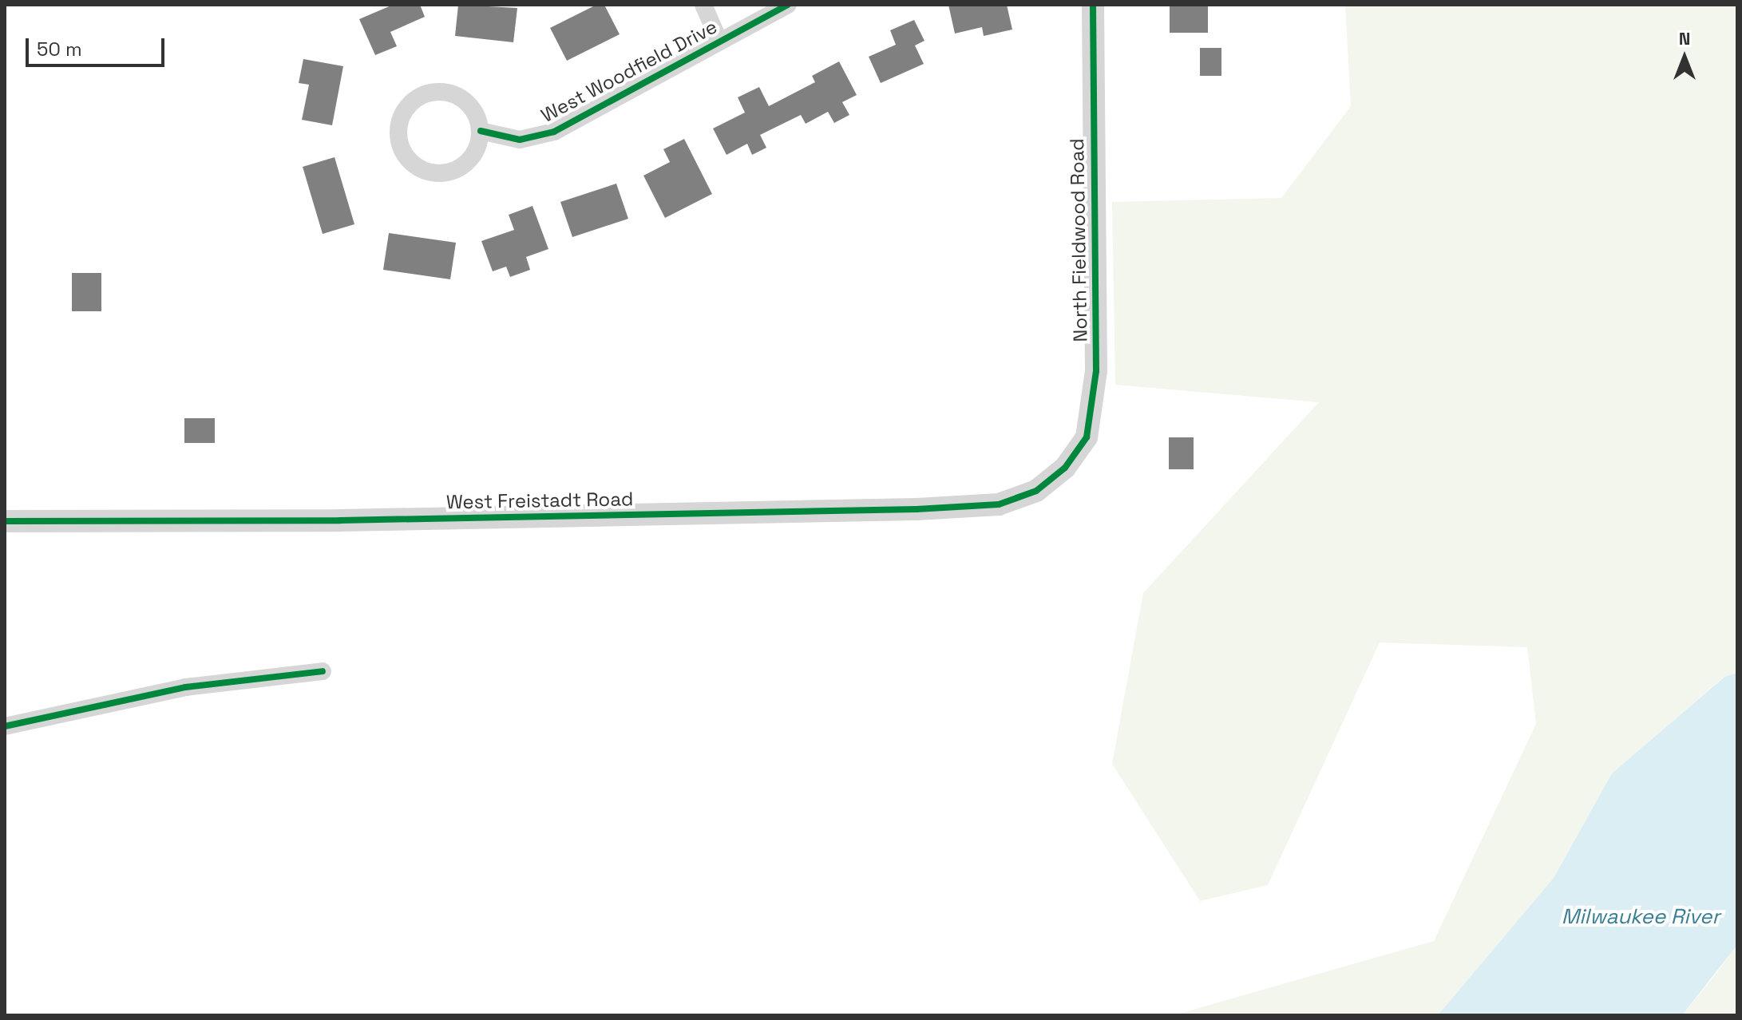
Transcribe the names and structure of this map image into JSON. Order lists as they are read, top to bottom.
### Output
{
  "streets": {
    "street": ["West Woodfield Drive", "North Fieldwood Road", "West Freistadt Road"]
  },
  "crossings": [
    ["North Fieldwood Road", "West Freistadt Road"]
  ],
  "water": ["Milwaukee River"],
  "scale_bar": "50 m",
  "north": "top"
}
